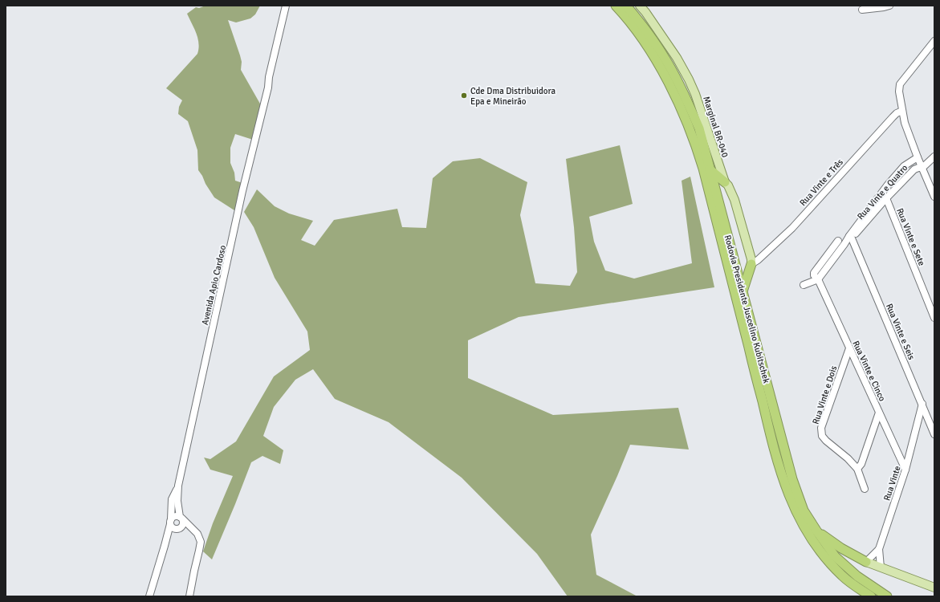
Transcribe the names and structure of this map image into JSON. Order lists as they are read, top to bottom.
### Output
{
  "streets": {
    "highway": ["Rodovia Presidente Juscelino Kubitschek"],
    "main road": ["Marginal BR-040"],
    "street": [
      "Rua Vinte e Três",
      "Rua Vinte e Quatro",
      "Rua Vinte e Sete",
      "Avenida Apio Cardoso",
      "Rua Vinte e Seis",
      "Rua Vinte e Cinco",
      "Rua Vinte e Dois",
      "Rua Vinte"
    ]
  },
  "crossings": [
    ["Marginal BR-040", "Rua Vinte e Três"],
    ["Rua Vinte e Quatro", "Rua Vinte e Sete"],
    ["Rua Vinte e Quatro", "Rua Vinte e Seis"],
    ["Rua Vinte e Quatro", "Rua Vinte e Cinco"],
    ["Rua Vinte e Seis", "Rua Vinte"],
    ["Rua Vinte e Cinco", "Rua Vinte e Dois"],
    ["Rua Vinte e Cinco", "Rua Vinte"]
  ],
  "places": ["Cde Dma Distribuidora Epa e Mineirão"]
}
